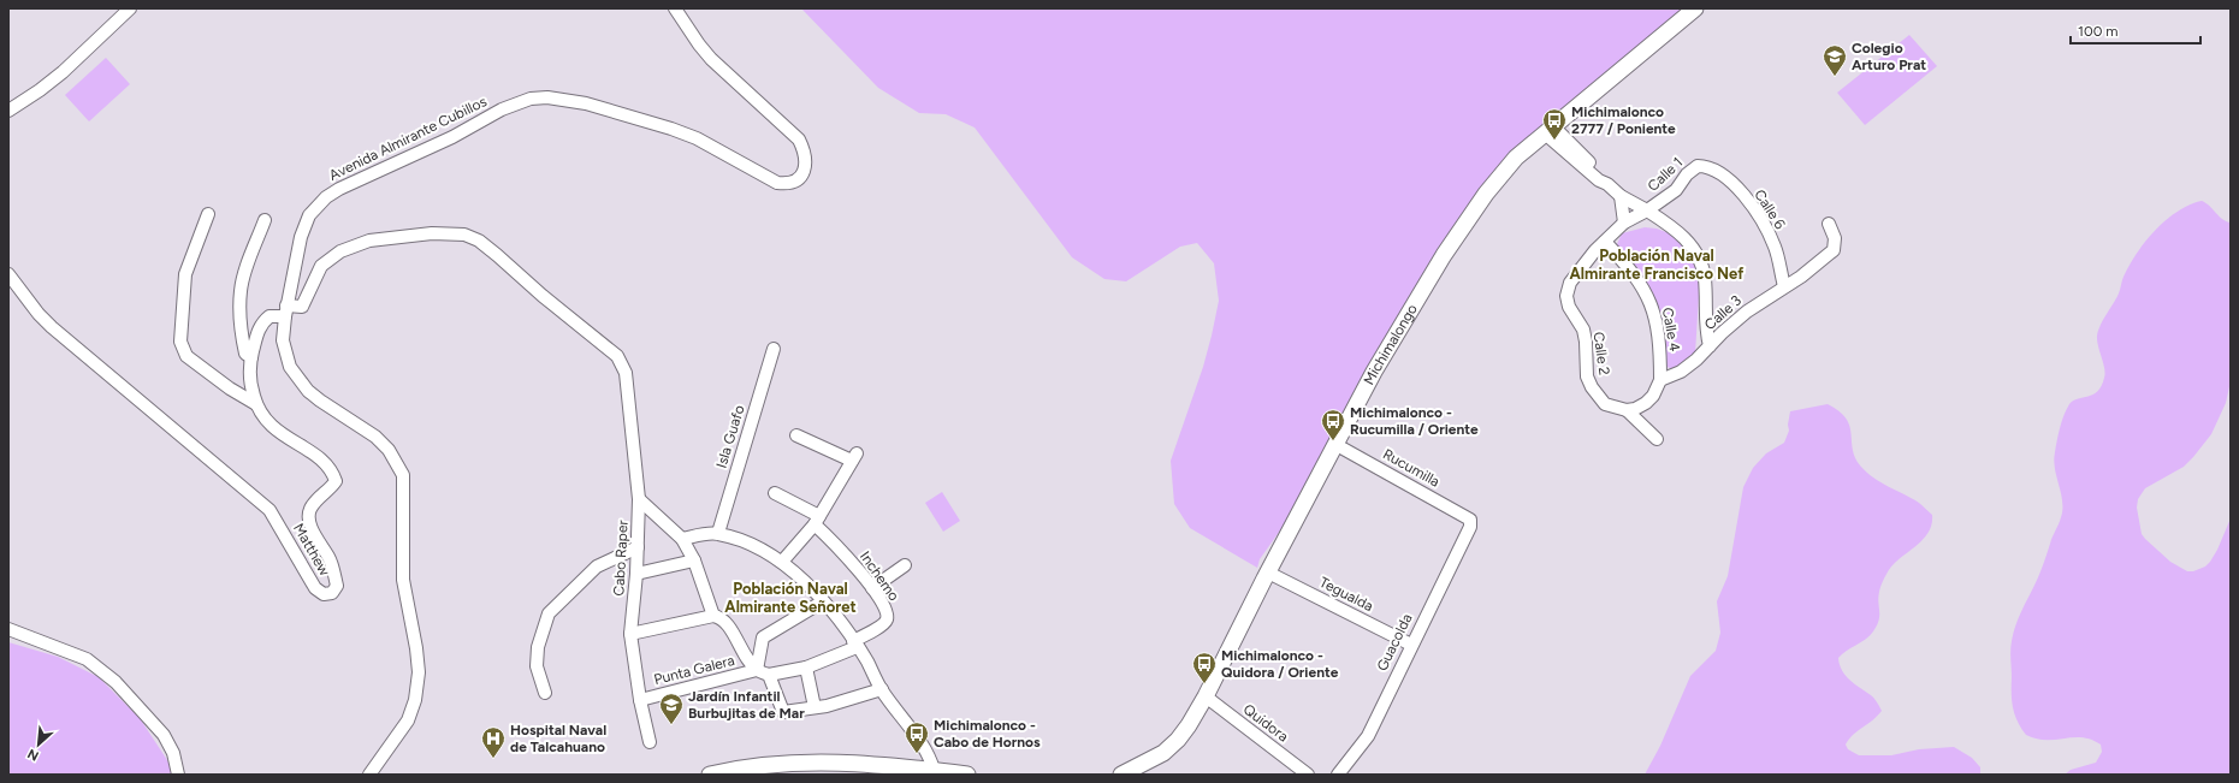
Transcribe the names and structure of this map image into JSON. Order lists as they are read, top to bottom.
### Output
{
  "streets": {
    "main road": ["Michimalongo"],
    "street": [
      "Avenida Almirante Cubillos",
      "Calle 1",
      "Calle 6",
      "Calle 3",
      "Calle 4",
      "Calle 2",
      "Isla Guafo",
      "Rucumilla",
      "Matthew",
      "Cabo Raper",
      "Inchemo",
      "Tegualda",
      "Guacolda",
      "Punta Galera",
      "Quidora"
    ]
  },
  "crossings": [
    ["Avenida Almirante Cubillos", "Matthew"],
    ["Calle 1", "Calle 6"],
    ["Calle 1", "Calle 4"],
    ["Calle 1", "Michimalongo"],
    ["Calle 1", "Calle 2"],
    ["Calle 6", "Calle 3"],
    ["Calle 3", "Calle 4"],
    ["Michimalongo", "Rucumilla"],
    ["Michimalongo", "Tegualda"],
    ["Michimalongo", "Quidora"],
    ["Rucumilla", "Guacolda"],
    ["Matthew", "Cabo Raper"],
    ["Cabo Raper", "Punta Galera"],
    ["Inchemo", "Punta Galera"],
    ["Tegualda", "Guacolda"]
  ],
  "districts": ["Población Naval Almirante Francisco Nef", "Población Naval Almirante Señoret"],
  "places": {
    "school or university": ["Colegio Arturo Prat", "Jardín Infantil Burbujitas de Mar"],
    "bus stop": [
      "Michimalonco 2777 / Poniente",
      "Michimalonco - Rucumilla / Oriente",
      "Michimalonco - Quidora / Oriente",
      "Michimalonco - Cabo de Hornos"
    ],
    "hospital": ["Hospital Naval de Talcahuano"]
  },
  "scale_bar": "100 m",
  "north": "bottom left"
}
